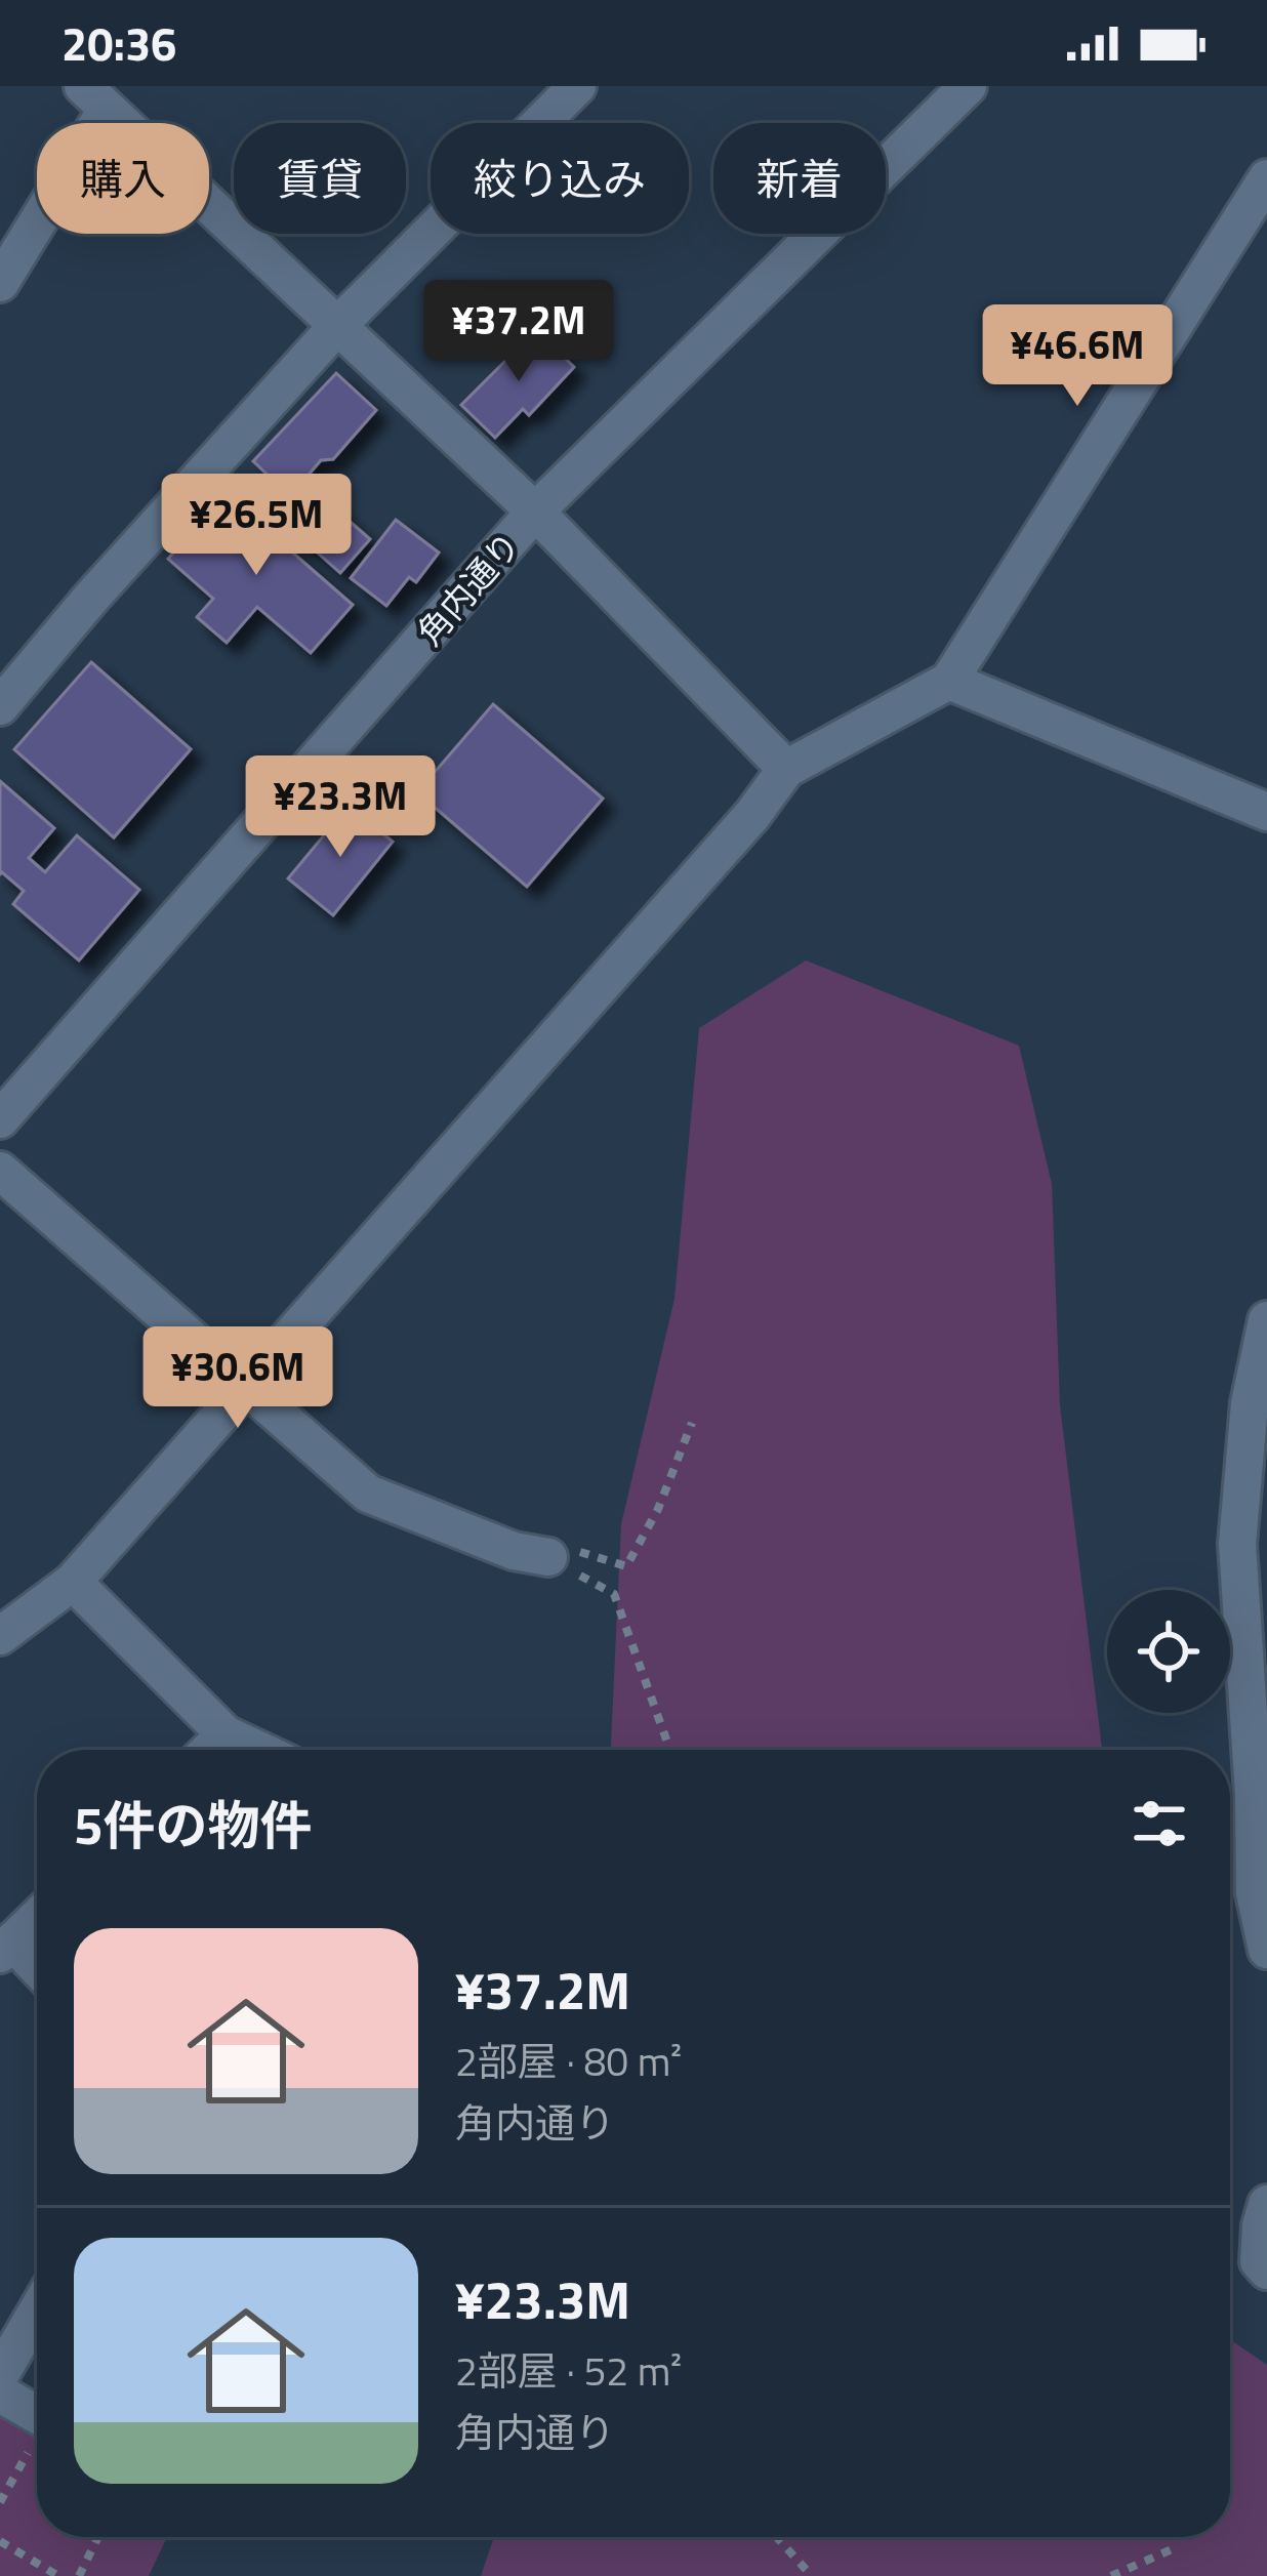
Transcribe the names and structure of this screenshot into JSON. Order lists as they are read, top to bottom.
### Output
{
  "streets": {
    "street": ["角内通り"]
  },
  "page": {
    "status": "20:36",
    "chip": [
      "購入",
      "賃貸",
      "絞り込み",
      "新着"
    ],
    "price": [
      "¥37.2M",
      "¥46.6M",
      "¥26.5M",
      "¥23.3M",
      "¥30.6M"
    ],
    "heading": "5件の物件",
    "list": [
      {
        "name": "¥37.2M",
        "note": "2部屋 · 80 m² · 角内通り"
      },
      {
        "name": "¥23.3M",
        "note": "2部屋 · 52 m² · 角内通り"
      }
    ]
  }
}
